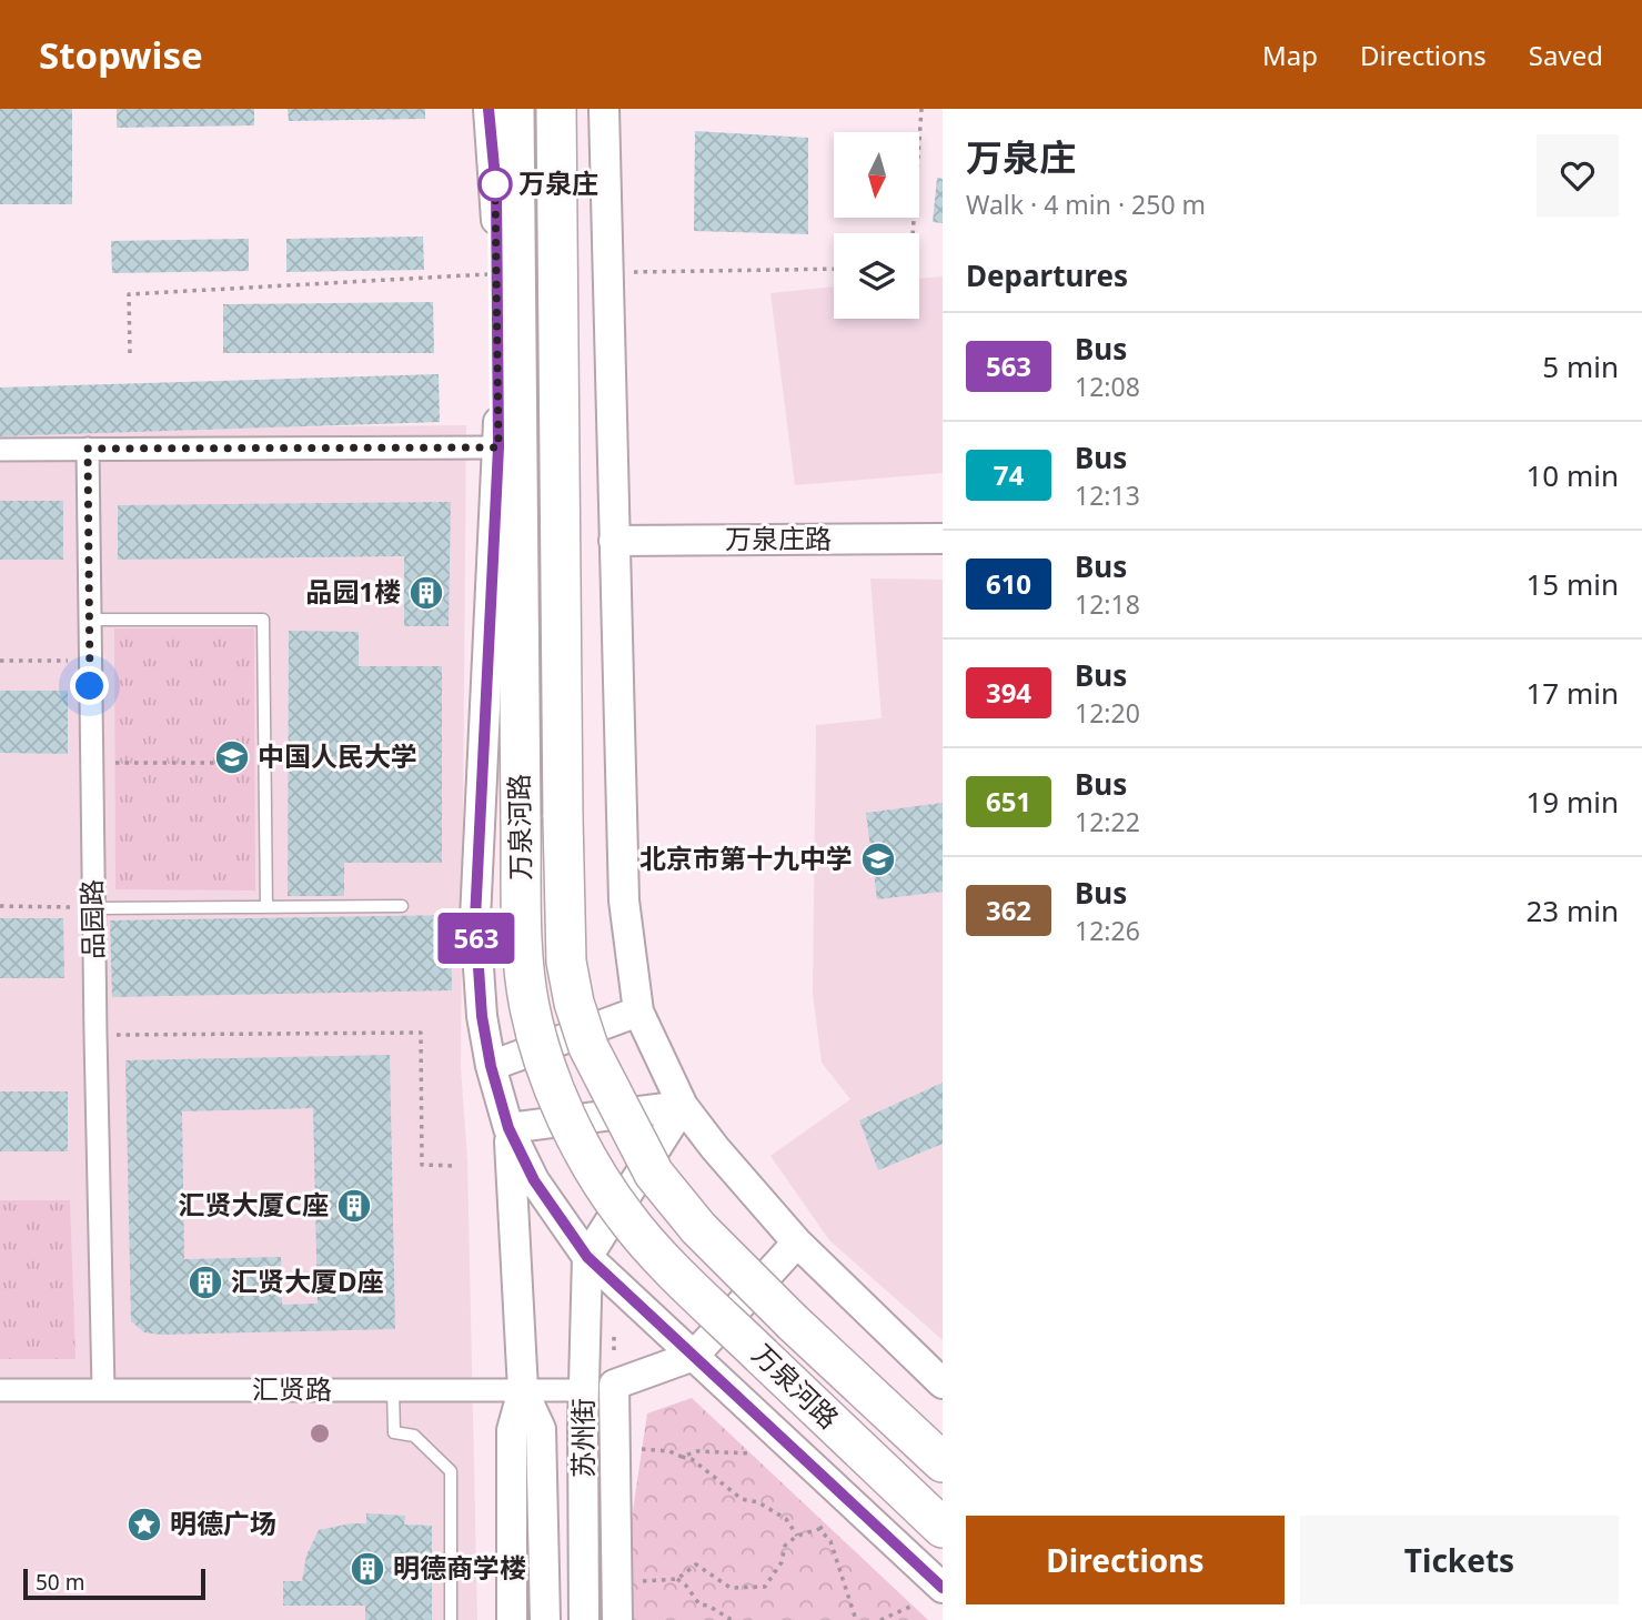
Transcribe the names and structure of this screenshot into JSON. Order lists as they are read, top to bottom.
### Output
{
  "streets": {
    "highway": ["万泉河路"],
    "street": [
      "万泉庄路",
      "品园路",
      "汇贤路",
      "苏州街"
    ]
  },
  "crossings": [
    ["万泉河路", "苏州街"],
    ["品园路", "汇贤路"],
    ["汇贤路", "苏州街"]
  ],
  "places": {
    "other": ["万泉庄"],
    "building": [
      "品园1楼",
      "汇贤大厦C座",
      "汇贤大厦D座",
      "明德商学楼"
    ],
    "school or university": ["中国人民大学", "北京市第十九中学"],
    "place": ["明德广场"]
  },
  "lines": ["bus line 563"],
  "scale_bar": "50 m",
  "north": "bottom",
  "page": {
    "header": "Stopwise",
    "nav": ["Map", "Directions", "Saved"],
    "on_map": "563",
    "heading": [
      ["万泉庄", "Walk · 4 min · 250 m"],
      "Departures"
    ],
    "list": [
      {
        "mark": "563",
        "name": "Bus",
        "note": "12:08",
        "value": "5 min"
      },
      {
        "mark": "74",
        "name": "Bus",
        "note": "12:13",
        "value": "10 min"
      },
      {
        "mark": "610",
        "name": "Bus",
        "note": "12:18",
        "value": "15 min"
      },
      {
        "mark": "394",
        "name": "Bus",
        "note": "12:20",
        "value": "17 min"
      },
      {
        "mark": "651",
        "name": "Bus",
        "note": "12:22",
        "value": "19 min"
      },
      {
        "mark": "362",
        "name": "Bus",
        "note": "12:26",
        "value": "23 min"
      }
    ],
    "buttons": ["Directions", "Tickets"],
    "scale": "50 m"
  }
}
